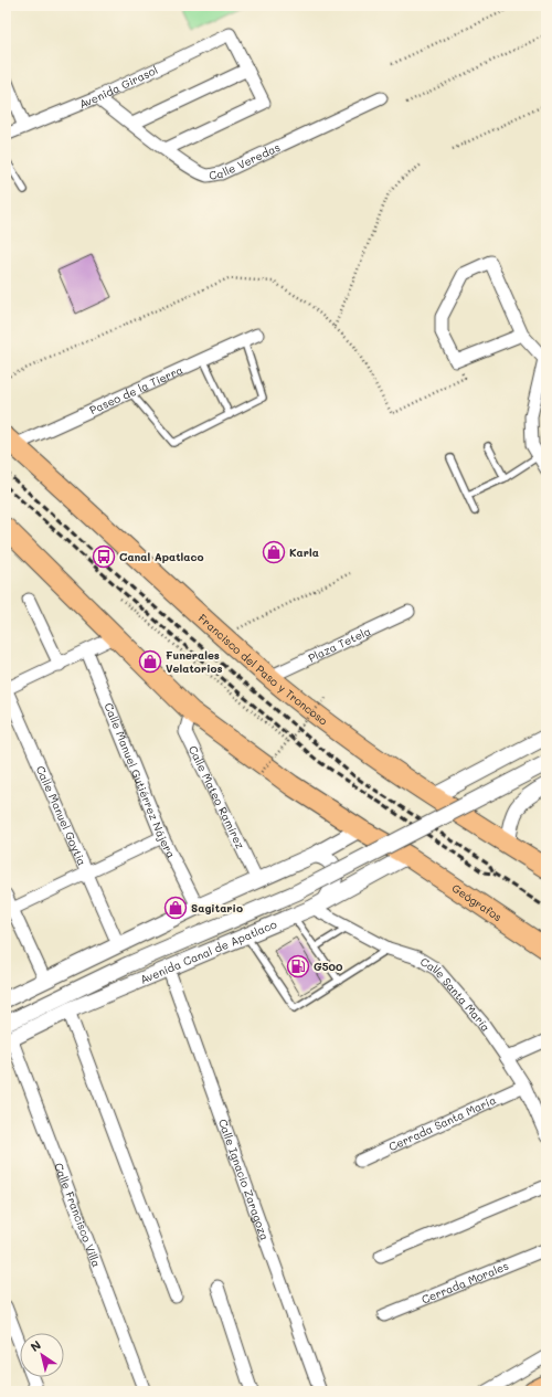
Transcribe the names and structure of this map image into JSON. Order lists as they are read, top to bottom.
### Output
{
  "streets": {
    "main road": ["Francisco del Paso y Troncoso", "Geógrafos"],
    "street": [
      "Avenida Girasol",
      "Calle Veredas",
      "Paseo de la Tierra",
      "Plaza Tetela",
      "Calle Manuel Gutiérrez Nájera",
      "Calle Mateo Ramírez",
      "Calle Manuel Goytia",
      "Avenida Canal de Apatlaco",
      "Calle Santa María",
      "Cerrada Santa María",
      "Calle Ignacio Zaragoza",
      "Calle Francisco Villa",
      "Cerrada Morales"
    ]
  },
  "crossings": [
    ["Avenida Girasol", "Calle Veredas"],
    ["Paseo de la Tierra", "Francisco del Paso y Troncoso"],
    ["Plaza Tetela", "Francisco del Paso y Troncoso"],
    ["Geógrafos", "Avenida Canal de Apatlaco"],
    ["Avenida Canal de Apatlaco", "Calle Santa María"],
    ["Avenida Canal de Apatlaco", "Calle Ignacio Zaragoza"],
    ["Avenida Canal de Apatlaco", "Calle Francisco Villa"],
    ["Calle Santa María", "Cerrada Santa María"]
  ],
  "places": {
    "shop": ["Karla", "Funerales Velatorios", "Sagitario"],
    "bus stop": ["Canal Apatlaco"],
    "fuel station": ["G500"]
  },
  "north": "top left"
}
